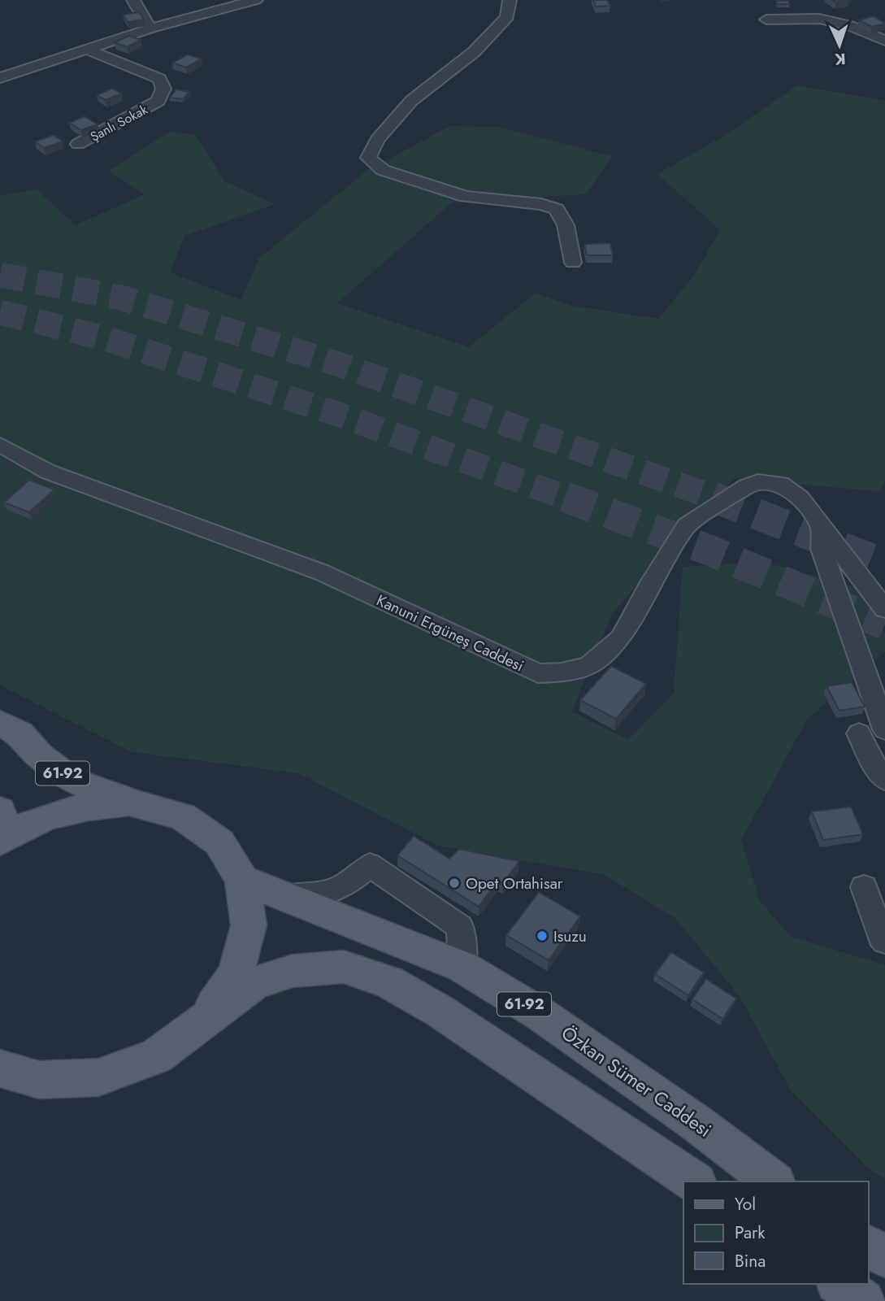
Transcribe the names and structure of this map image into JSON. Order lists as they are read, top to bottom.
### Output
{
  "streets": {
    "main road": ["61-92", "Özkan Sümer Caddesi"],
    "street": ["Şanlı Sokak", "Kanuni Ergüneş Caddesi"]
  },
  "crossings": [
    ["61-92", "Özkan Sümer Caddesi"]
  ],
  "places": ["Opet Ortahisar", "Isuzu"],
  "legend": ["Yol", "Park", "Bina"],
  "north": "bottom"
}
